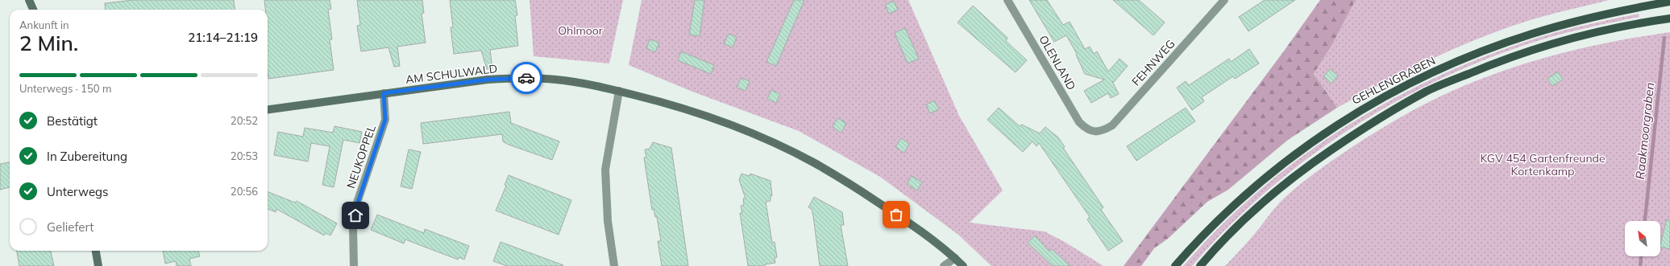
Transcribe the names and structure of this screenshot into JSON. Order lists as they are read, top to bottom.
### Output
{
  "streets": {
    "main road": ["GEHLENGRABEN"],
    "street": [
      "OLENLAND",
      "FEHNWEG",
      "AM SCHULWALD",
      "NEUKOPPEL"
    ]
  },
  "crossings": [
    ["OLENLAND", "FEHNWEG"],
    ["AM SCHULWALD", "NEUKOPPEL"]
  ],
  "water": ["Raakmoorgraben"],
  "parks": ["Ohlmoor", "KGV 454 Gartenfreunde Kortenkamp"],
  "north": "top left",
  "page": {
    "heading": ["2 Min.", "Ankunft in", "21:14–21:19"],
    "bar": "Unterwegs · 150 m",
    "list": [
      ["Bestätigt", "20:52"],
      ["In Zubereitung", "20:53"],
      ["Unterwegs", "20:56"],
      "Geliefert"
    ]
  }
}
